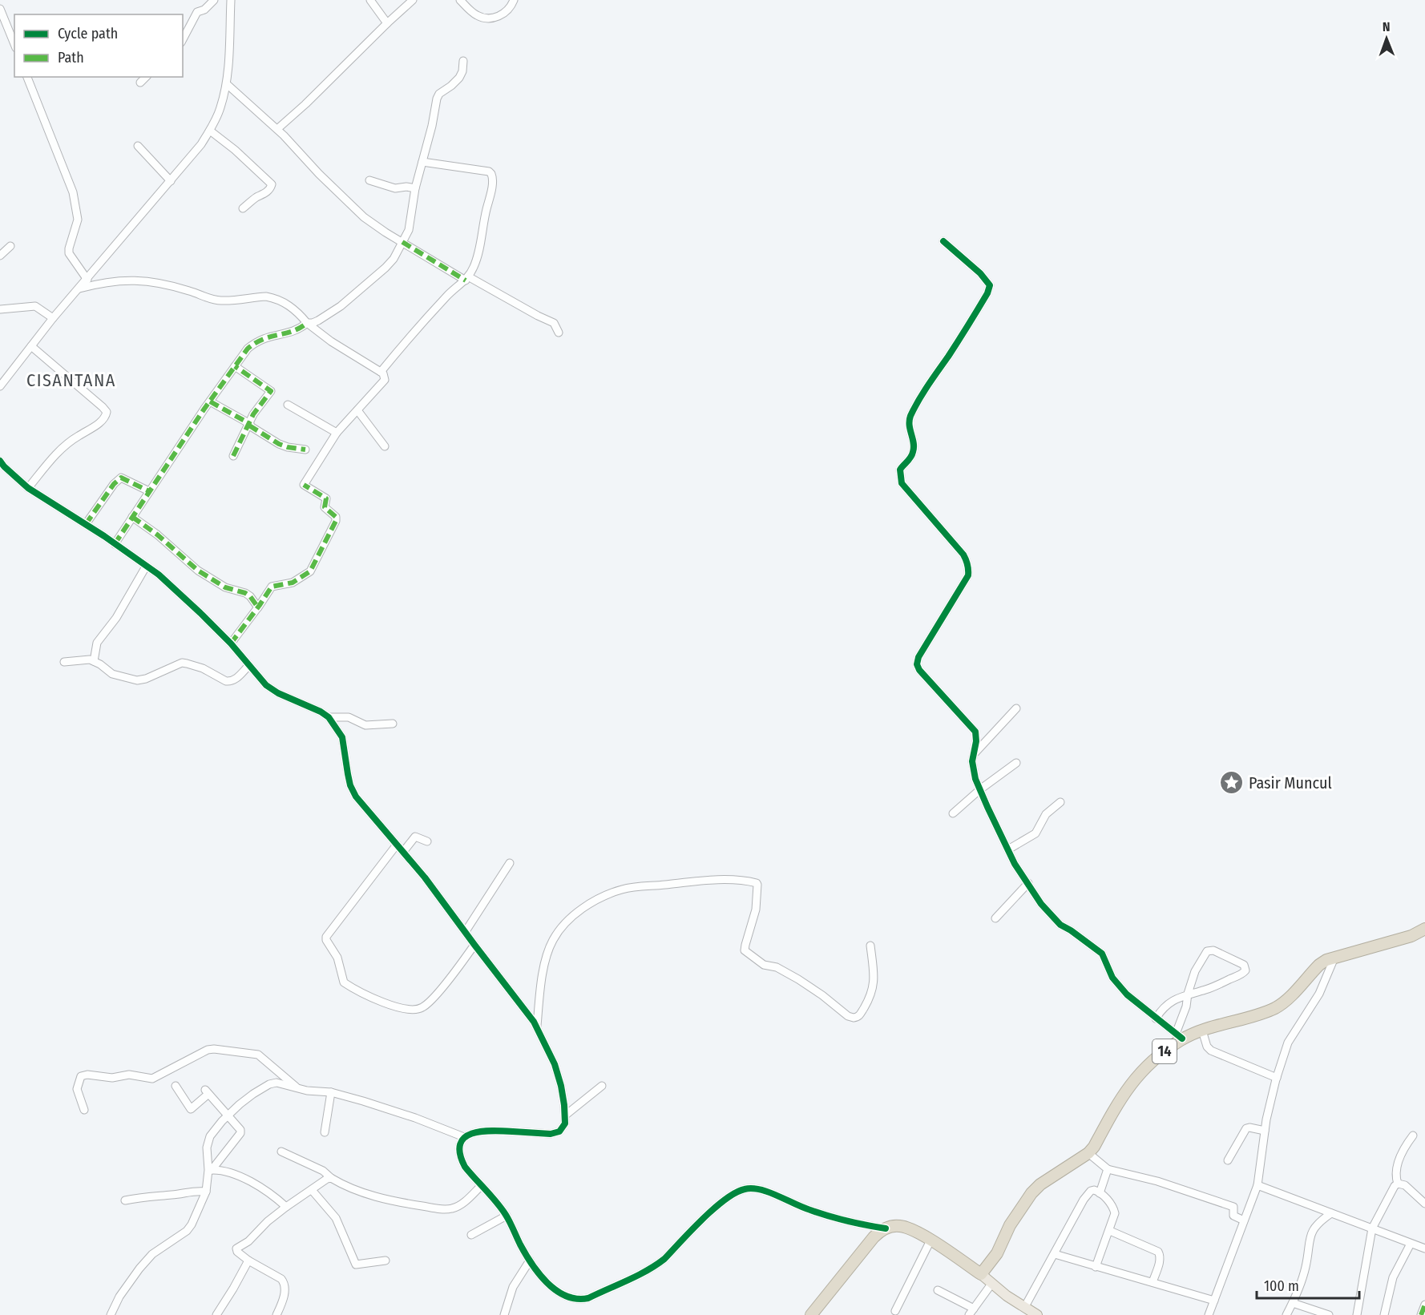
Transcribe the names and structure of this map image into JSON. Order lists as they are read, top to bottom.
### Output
{
  "streets": {
    "highway": ["14"]
  },
  "districts": ["CISANTANA"],
  "places": {
    "place": ["Pasir Muncul"]
  },
  "legend": ["Cycle path", "Path"],
  "scale_bar": "100 m",
  "north": "top"
}
